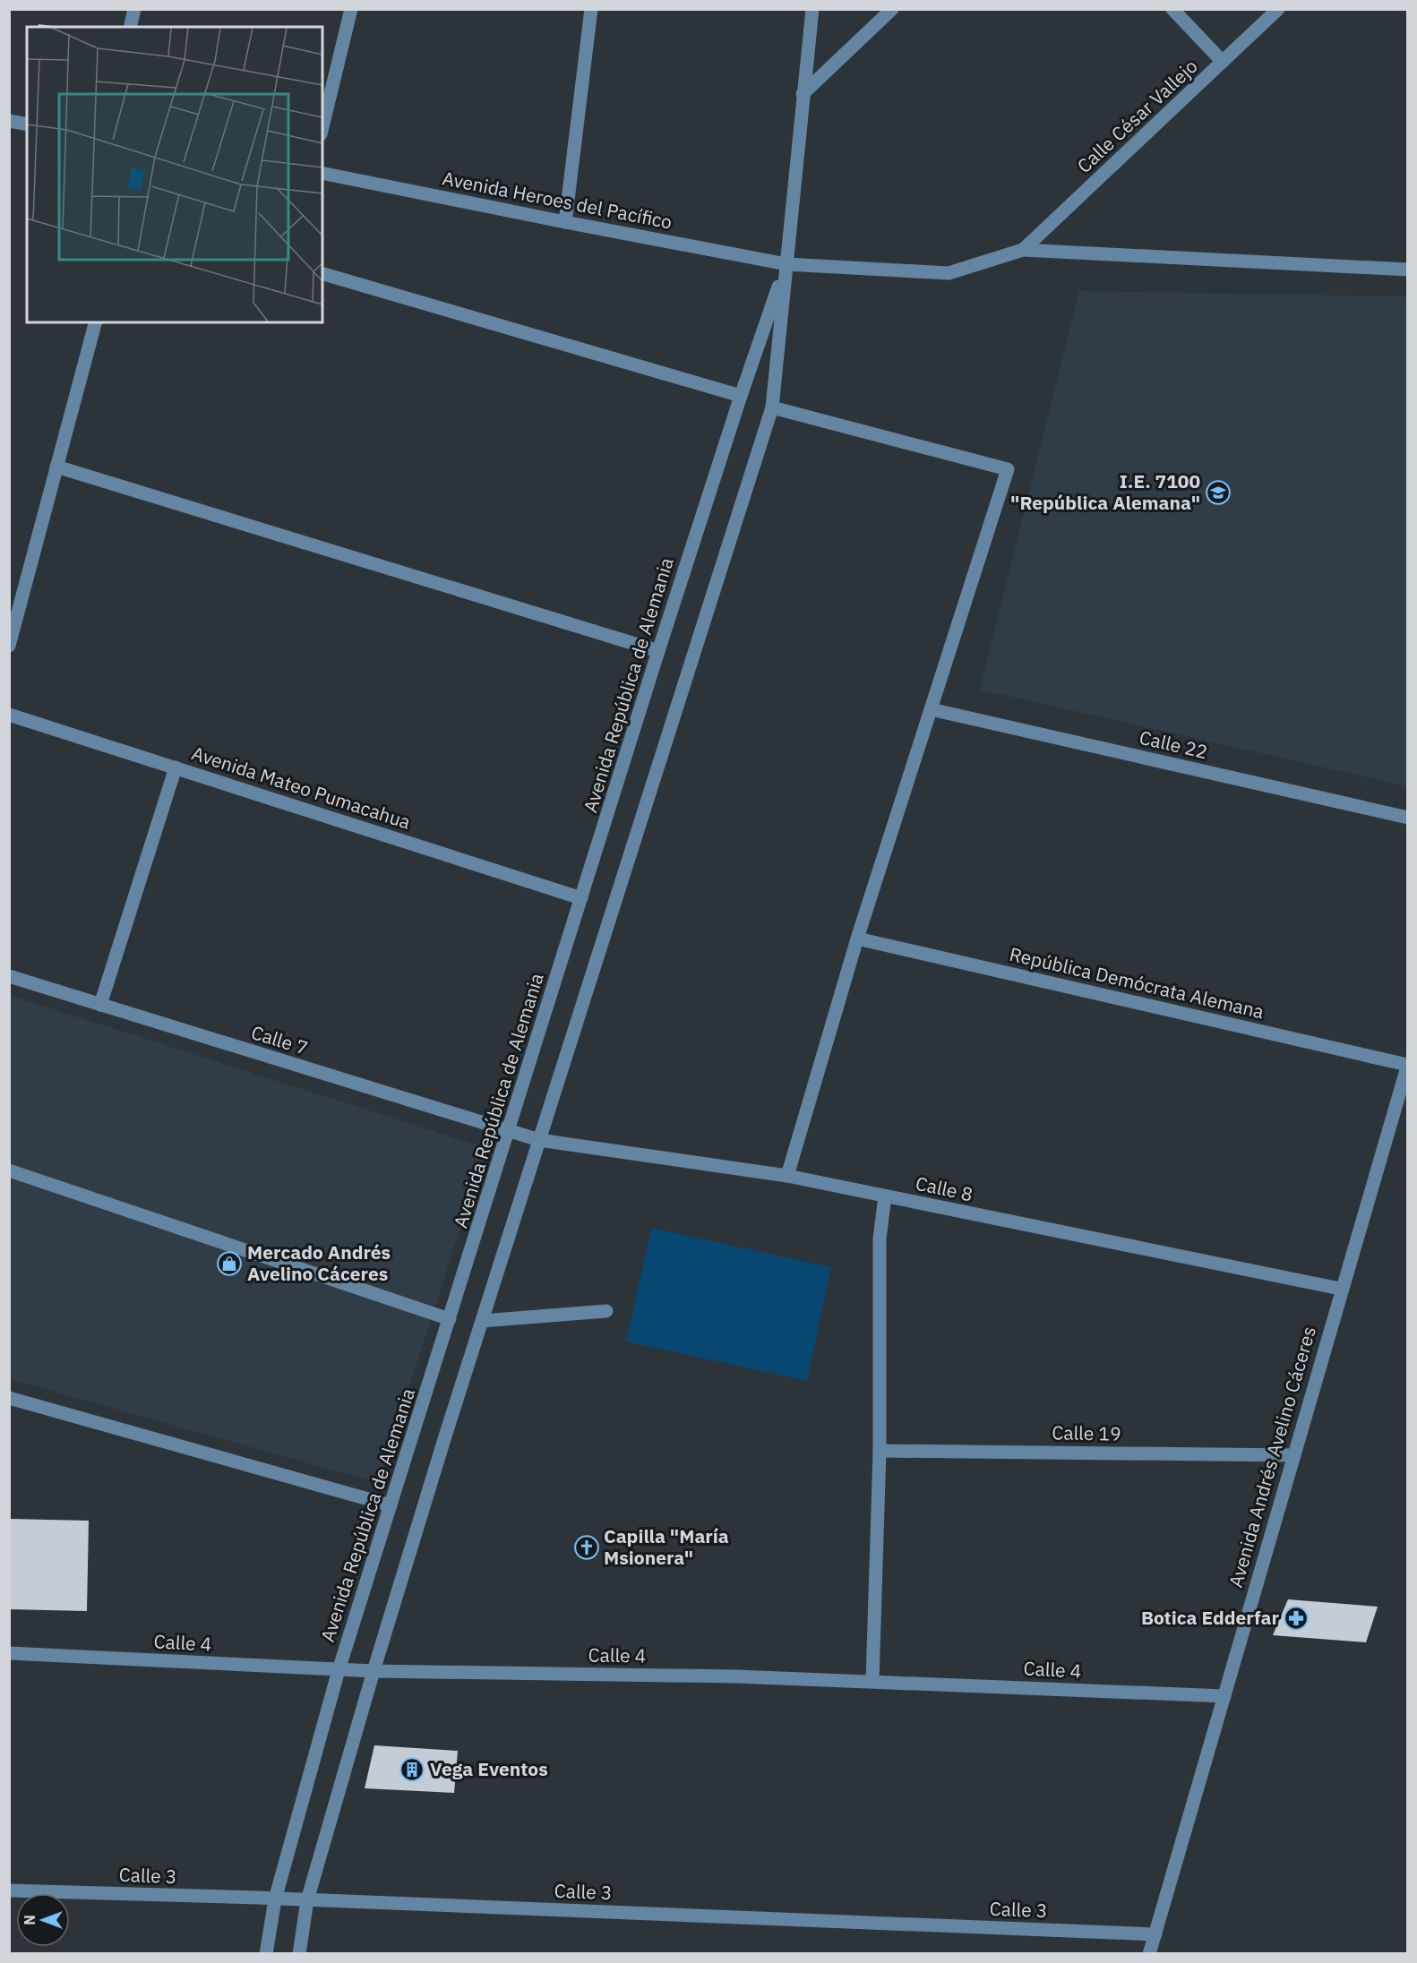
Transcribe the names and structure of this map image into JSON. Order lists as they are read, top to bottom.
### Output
{
  "streets": {
    "street": [
      "Calle César Vallejo",
      "Avenida Heroes del Pacífico",
      "Avenida República de Alemania",
      "Calle 22",
      "Avenida Mateo Pumacahua",
      "República Demócrata Alemana",
      "Calle 7",
      "Calle 8",
      "Calle 19",
      "Avenida Andrés Avelino Cáceres",
      "Calle 4",
      "Calle 3"
    ]
  },
  "crossings": [
    ["Calle César Vallejo", "Avenida Heroes del Pacífico"],
    ["Avenida Heroes del Pacífico", "Avenida República de Alemania"],
    ["Avenida República de Alemania", "Avenida Mateo Pumacahua"],
    ["Avenida República de Alemania", "Calle 7"],
    ["Avenida República de Alemania", "Calle 8"],
    ["Avenida República de Alemania", "Calle 4"],
    ["Avenida República de Alemania", "Calle 3"],
    ["República Demócrata Alemana", "Avenida Andrés Avelino Cáceres"],
    ["Calle 7", "Calle 8"],
    ["Calle 8", "Avenida Andrés Avelino Cáceres"],
    ["Calle 19", "Avenida Andrés Avelino Cáceres"],
    ["Avenida Andrés Avelino Cáceres", "Calle 4"],
    ["Avenida Andrés Avelino Cáceres", "Calle 3"]
  ],
  "places": {
    "school or university": ["I.E. 7100 \"República Alemana\""],
    "shop": ["Mercado Andrés Avelino Cáceres"],
    "church": ["Capilla \"María Msionera\""],
    "pharmacy": ["Botica Edderfar"],
    "building": ["Vega Eventos"]
  },
  "north": "left"
}
